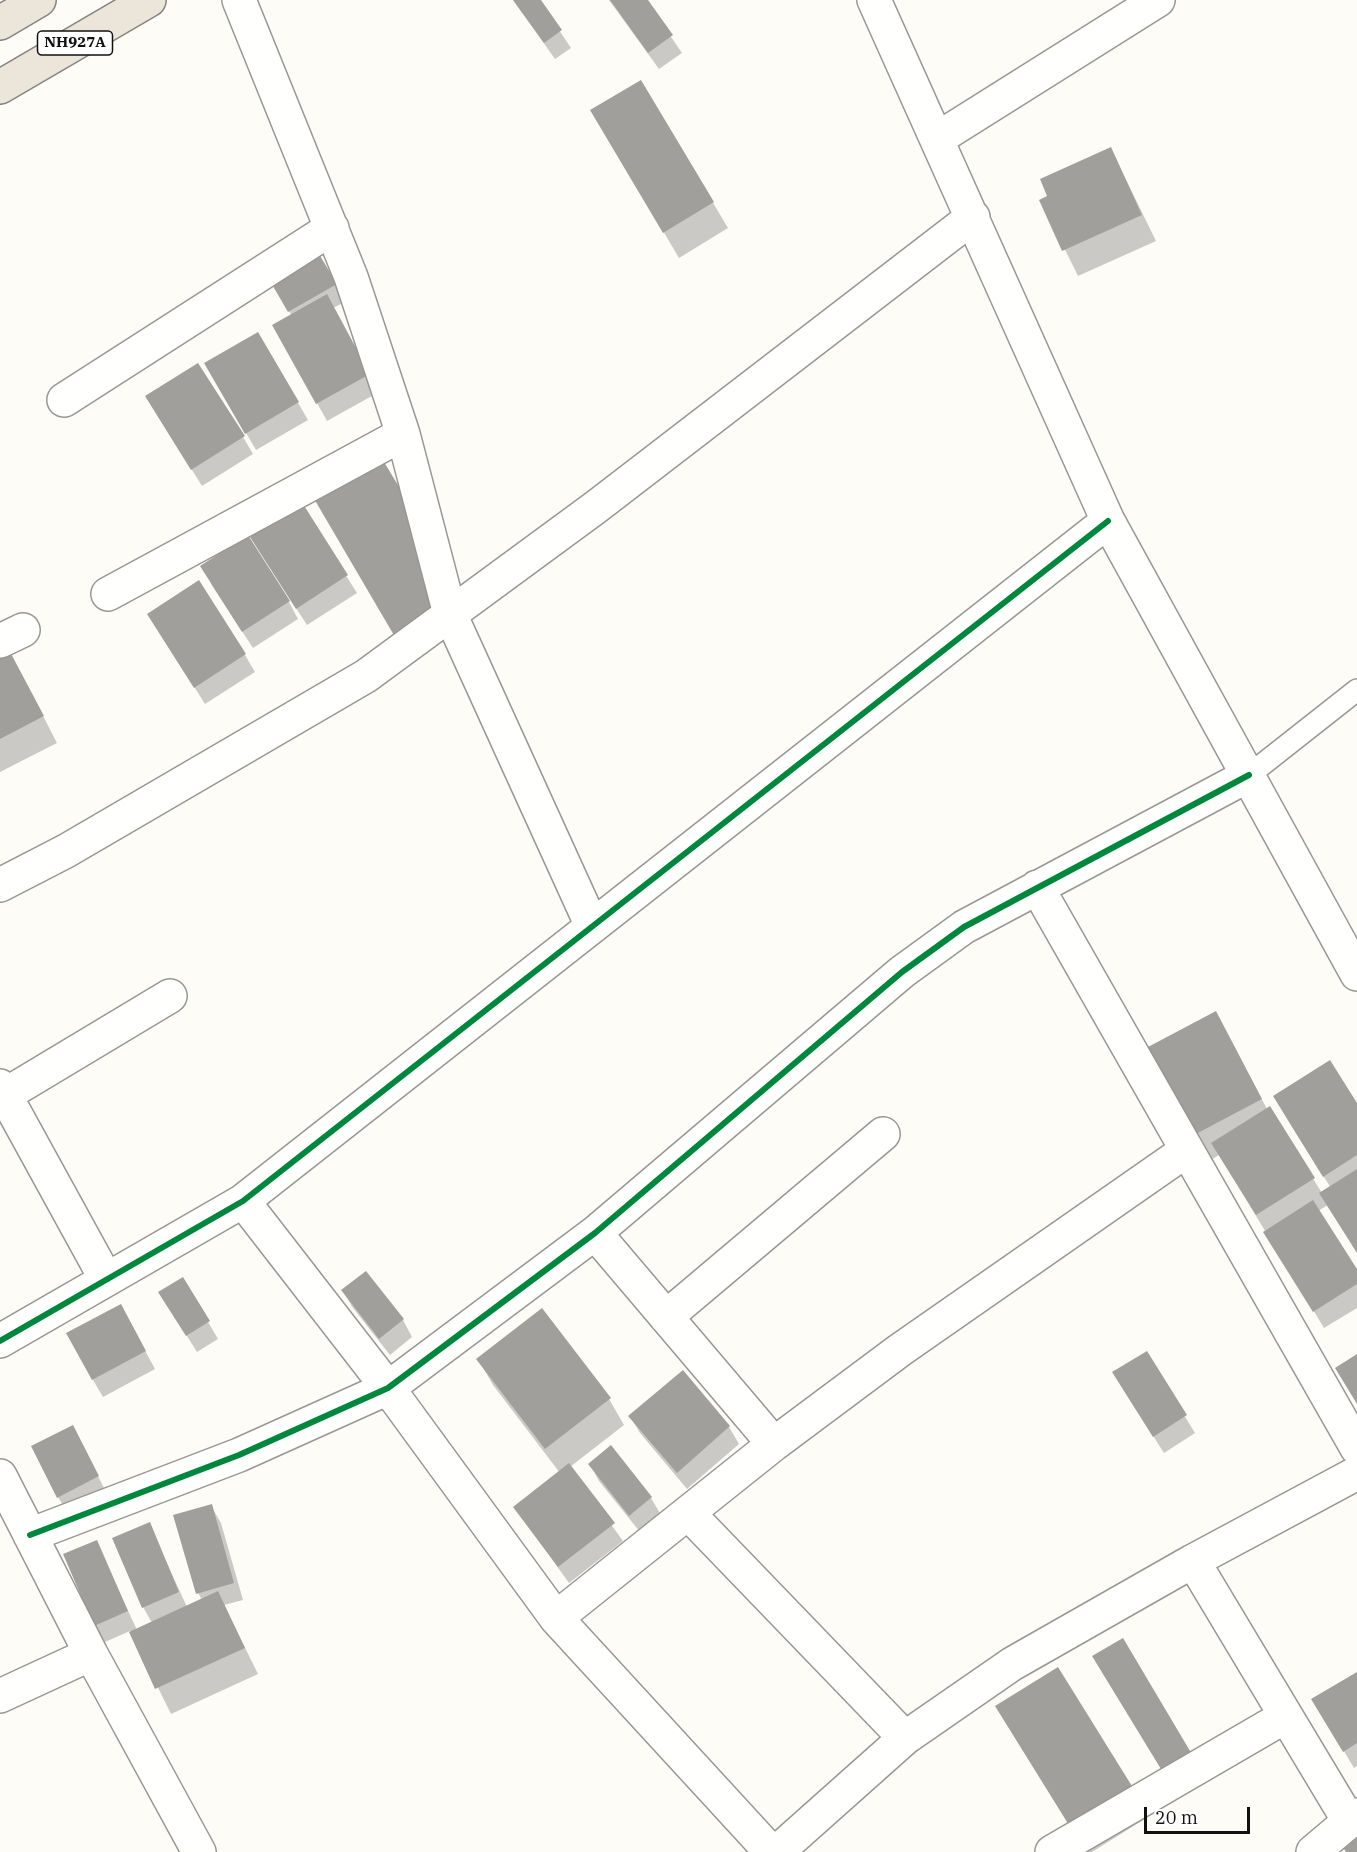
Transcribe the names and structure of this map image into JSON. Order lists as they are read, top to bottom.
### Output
{
  "streets": {
    "highway": ["NH927A"]
  },
  "scale_bar": "20 m"
}
